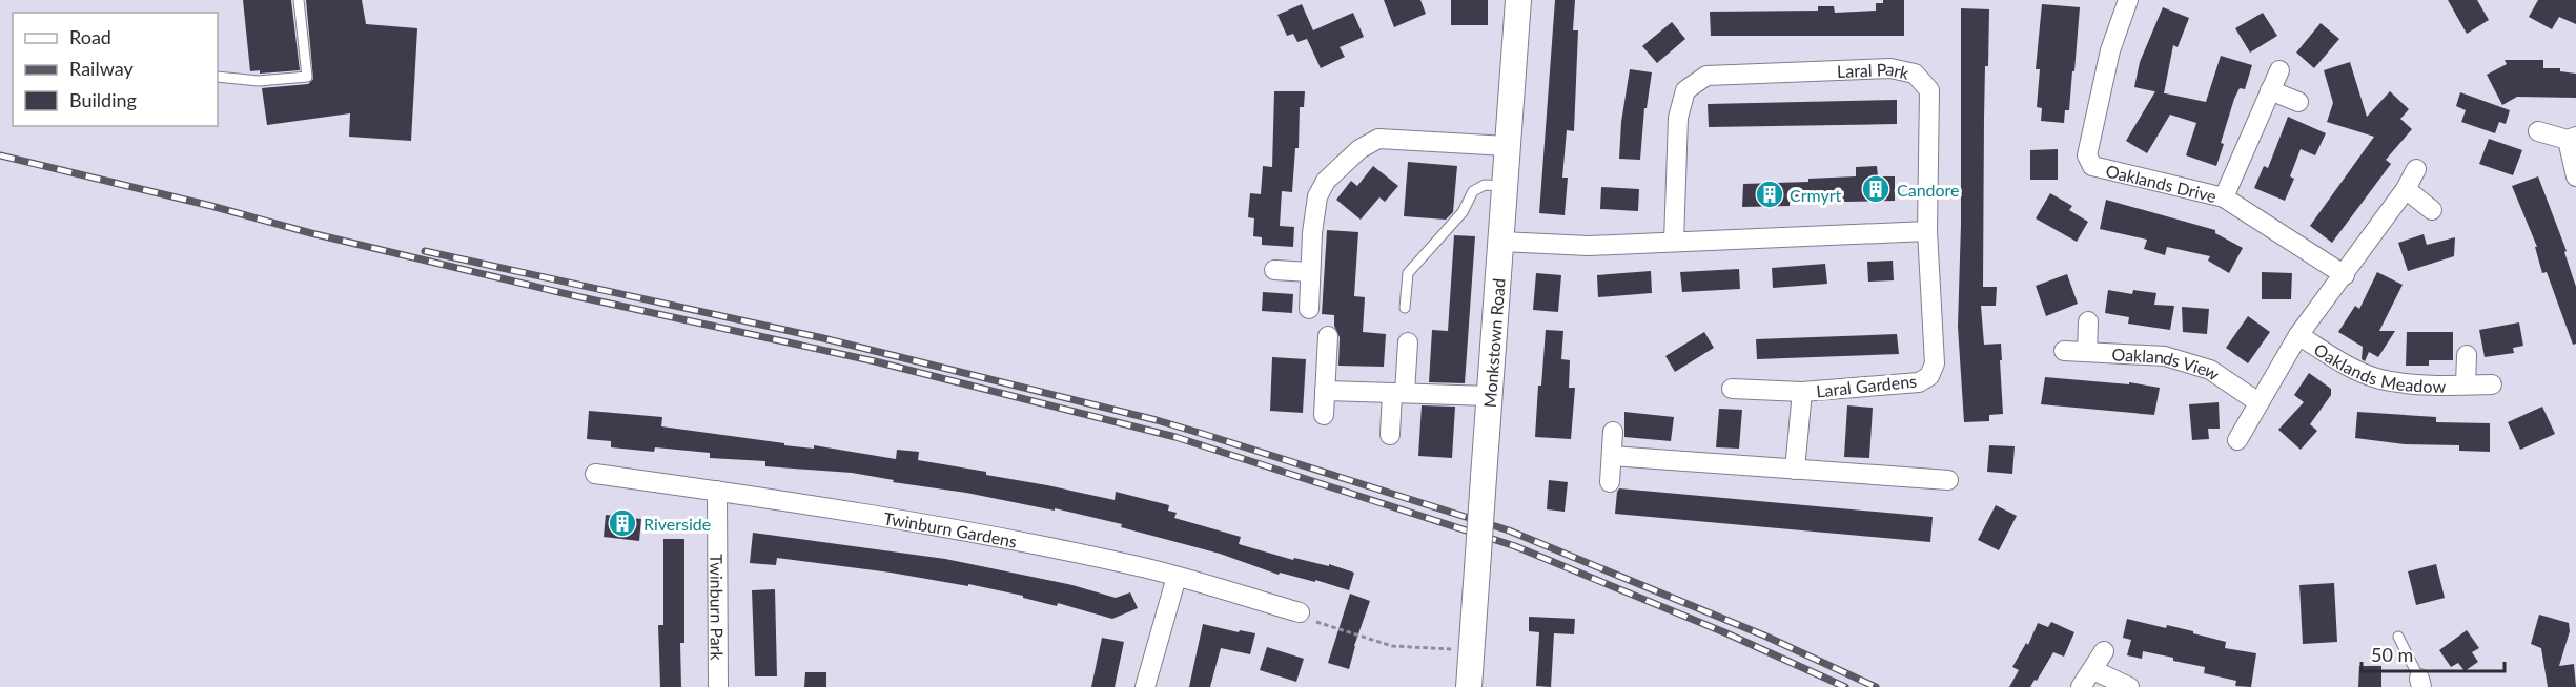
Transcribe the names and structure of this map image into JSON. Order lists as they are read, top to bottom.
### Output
{
  "streets": {
    "street": [
      "Laral Park",
      "Oaklands Drive",
      "Monkstown Road",
      "Oaklands Meadow",
      "Oaklands View",
      "Laral Gardens",
      "Twinburn Gardens",
      "Twinburn Park"
    ]
  },
  "crossings": [
    ["Laral Park", "Laral Gardens"],
    ["Twinburn Gardens", "Twinburn Park"]
  ],
  "places": {
    "building": ["Candore", "Crmyrt", "Riverside"]
  },
  "legend": ["Road", "Railway", "Building"],
  "scale_bar": "50 m"
}
